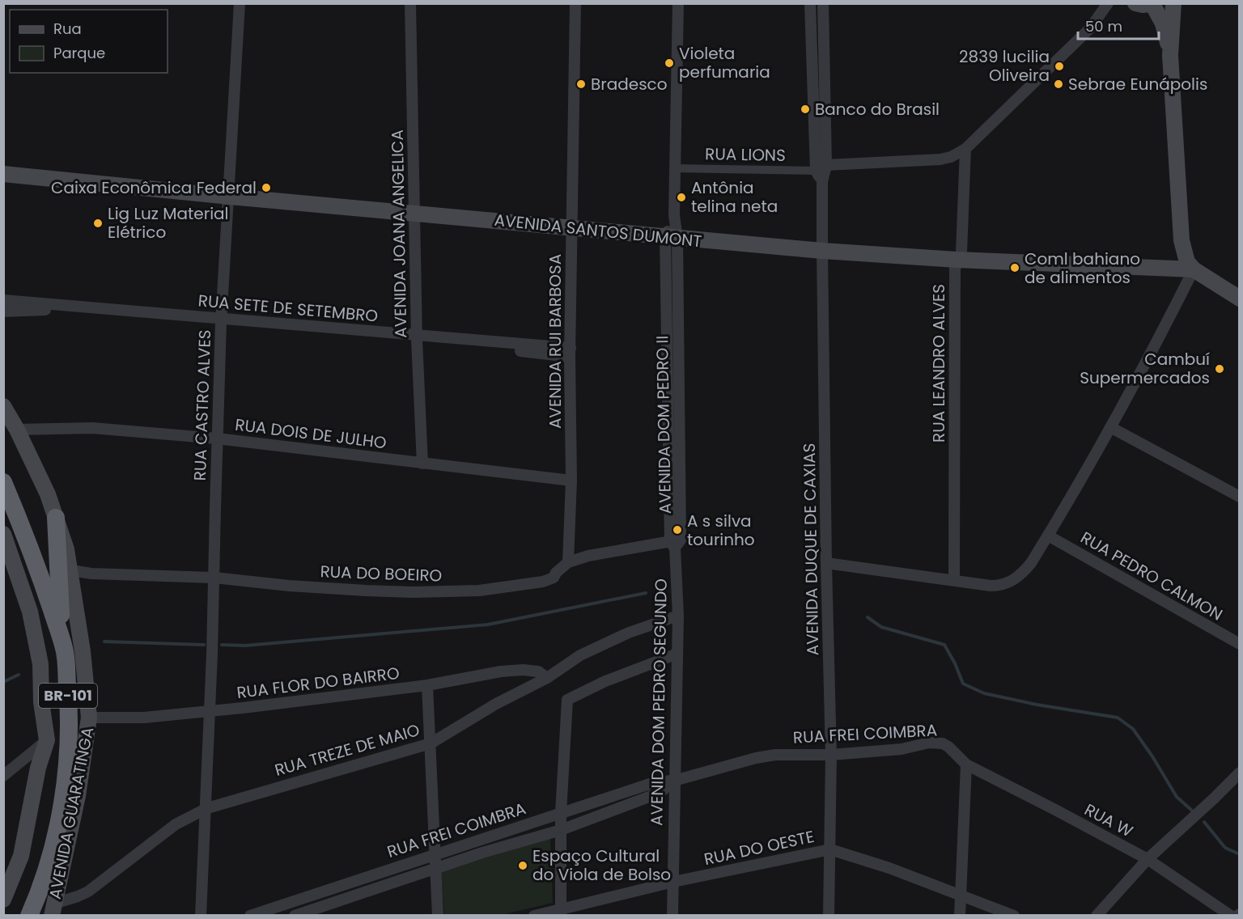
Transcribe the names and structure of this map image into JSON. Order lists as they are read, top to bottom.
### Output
{
  "streets": {
    "highway": ["BR-101"],
    "main road": ["AVENIDA SANTOS DUMONT", "AVENIDA GUARATINGA"],
    "street": [
      "RUA LIONS",
      "AVENIDA JOANA ANGELICA",
      "RUA SETE DE SETEMBRO",
      "AVENIDA RUI BARBOSA",
      "RUA LEANDRO ALVES",
      "RUA CASTRO ALVES",
      "AVENIDA DOM PEDRO II",
      "RUA DOIS DE JULHO",
      "AVENIDA DUQUE DE CAXIAS",
      "RUA DO BOEIRO",
      "RUA PEDRO CALMON",
      "RUA FLOR DO BAIRRO",
      "AVENIDA DOM PEDRO SEGUNDO",
      "RUA FREI COIMBRA",
      "RUA TREZE DE MAIO",
      "RUA W",
      "RUA DO OESTE"
    ]
  },
  "crossings": [
    ["RUA LIONS", "AVENIDA DOM PEDRO II"],
    ["RUA LIONS", "AVENIDA DUQUE DE CAXIAS"],
    ["AVENIDA SANTOS DUMONT", "AVENIDA JOANA ANGELICA"],
    ["AVENIDA SANTOS DUMONT", "AVENIDA RUI BARBOSA"],
    ["AVENIDA SANTOS DUMONT", "RUA LEANDRO ALVES"],
    ["AVENIDA SANTOS DUMONT", "RUA CASTRO ALVES"],
    ["AVENIDA SANTOS DUMONT", "AVENIDA DOM PEDRO II"],
    ["AVENIDA SANTOS DUMONT", "AVENIDA DUQUE DE CAXIAS"],
    ["AVENIDA JOANA ANGELICA", "RUA SETE DE SETEMBRO"],
    ["AVENIDA JOANA ANGELICA", "RUA DOIS DE JULHO"],
    ["RUA SETE DE SETEMBRO", "AVENIDA RUI BARBOSA"],
    ["RUA SETE DE SETEMBRO", "RUA CASTRO ALVES"],
    ["AVENIDA RUI BARBOSA", "RUA DOIS DE JULHO"],
    ["AVENIDA RUI BARBOSA", "RUA DO BOEIRO"],
    ["RUA CASTRO ALVES", "RUA DOIS DE JULHO"],
    ["RUA CASTRO ALVES", "RUA DO BOEIRO"],
    ["RUA CASTRO ALVES", "RUA FLOR DO BAIRRO"],
    ["RUA CASTRO ALVES", "RUA TREZE DE MAIO"],
    ["AVENIDA DOM PEDRO II", "RUA DO BOEIRO"],
    ["AVENIDA DOM PEDRO II", "AVENIDA DOM PEDRO SEGUNDO"],
    ["RUA DOIS DE JULHO", "AVENIDA GUARATINGA"],
    ["AVENIDA DUQUE DE CAXIAS", "RUA FREI COIMBRA"],
    ["AVENIDA DUQUE DE CAXIAS", "RUA DO OESTE"],
    ["RUA DO BOEIRO", "AVENIDA DOM PEDRO SEGUNDO"],
    ["RUA DO BOEIRO", "AVENIDA GUARATINGA"],
    ["RUA FLOR DO BAIRRO", "RUA TREZE DE MAIO"],
    ["RUA FLOR DO BAIRRO", "AVENIDA GUARATINGA"],
    ["AVENIDA DOM PEDRO SEGUNDO", "RUA FREI COIMBRA"],
    ["AVENIDA DOM PEDRO SEGUNDO", "RUA TREZE DE MAIO"],
    ["AVENIDA DOM PEDRO SEGUNDO", "RUA DO OESTE"],
    ["RUA FREI COIMBRA", "RUA W"],
    ["RUA TREZE DE MAIO", "AVENIDA GUARATINGA"]
  ],
  "places": [
    "Violeta perfumaria",
    "2839 lucilia Oliveira",
    "Bradesco",
    "Sebrae Eunápolis",
    "Banco do Brasil",
    "Caixa Econômica Federal",
    "Antônia telina neta",
    "Lig Luz Material Elétrico",
    "Coml bahiano de alimentos",
    "Cambuí Supermercados",
    "A s silva tourinho",
    "Espaço Cultural do Viola de Bolso"
  ],
  "legend": ["Rua", "Parque"],
  "scale_bar": "50 m"
}
